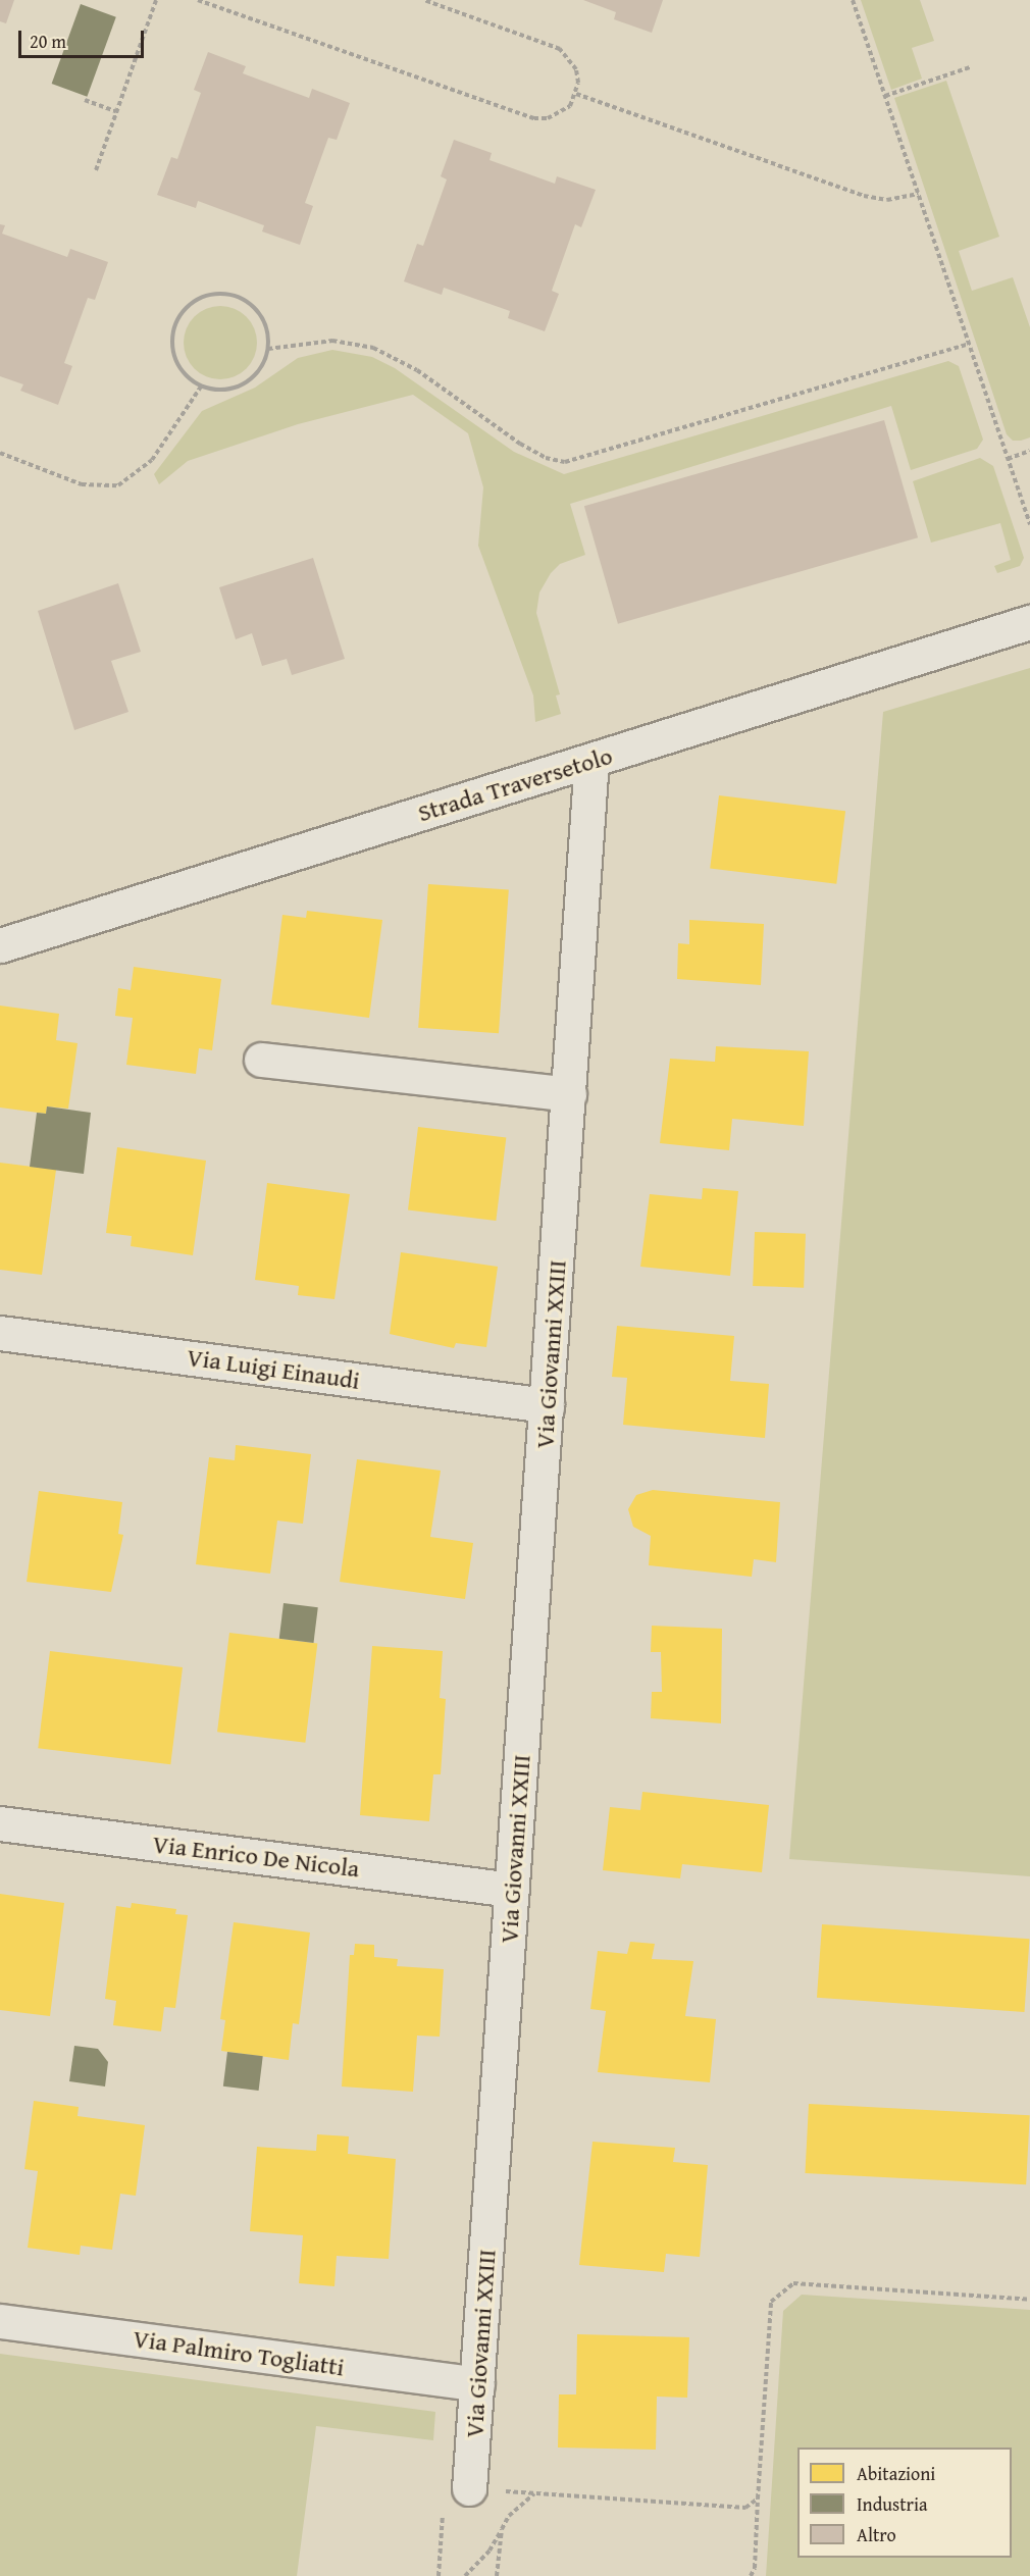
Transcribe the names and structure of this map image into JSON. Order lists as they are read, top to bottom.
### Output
{
  "streets": {
    "street": [
      "Strada Traversetolo",
      "Via Giovanni XXIII",
      "Via Luigi Einaudi",
      "Via Enrico De Nicola",
      "Via Palmiro Togliatti"
    ]
  },
  "crossings": [
    ["Strada Traversetolo", "Via Giovanni XXIII"],
    ["Via Giovanni XXIII", "Via Luigi Einaudi"],
    ["Via Giovanni XXIII", "Via Enrico De Nicola"],
    ["Via Giovanni XXIII", "Via Palmiro Togliatti"]
  ],
  "legend": ["Abitazioni", "Industria", "Altro"],
  "scale_bar": "20 m"
}
